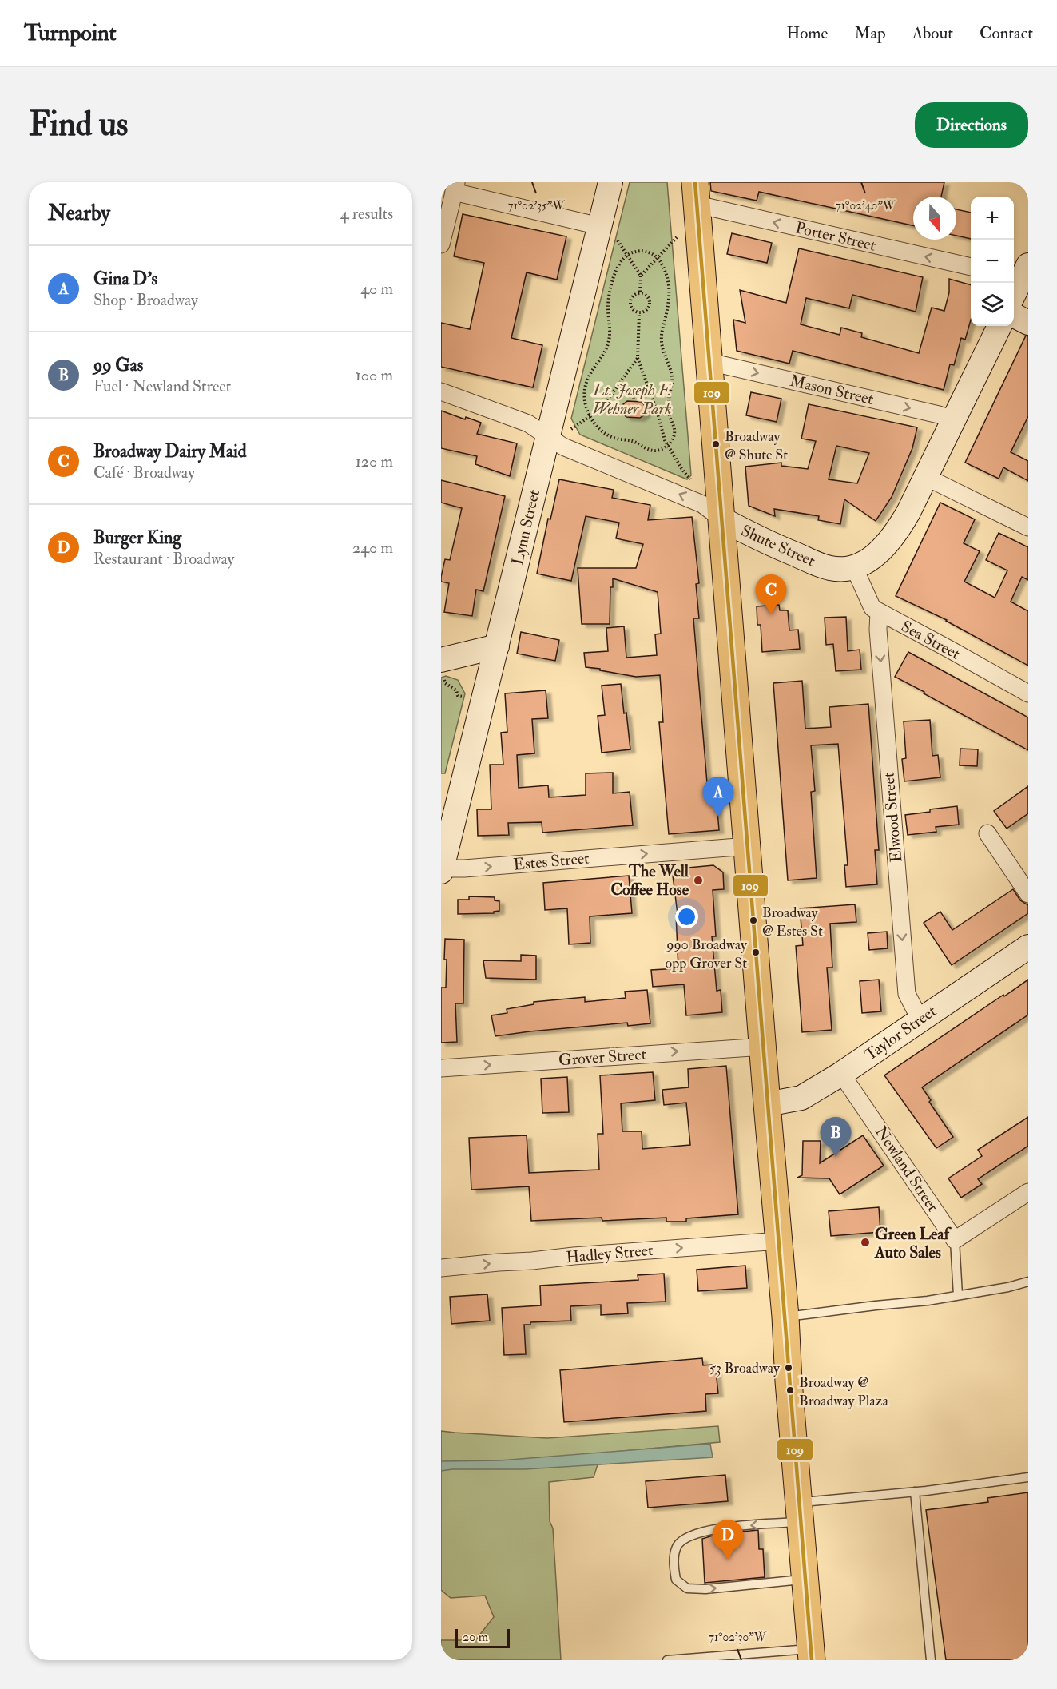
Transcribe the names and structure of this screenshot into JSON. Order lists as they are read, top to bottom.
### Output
{
  "streets": {
    "main road": ["Lynn Street", "Shute Street", "Taylor Street"],
    "street": [
      "Porter Street",
      "Mason Street",
      "Sea Street",
      "Elwood Street",
      "Estes Street",
      "Grover Street",
      "Newland Street",
      "Hadley Street"
    ]
  },
  "crossings": [
    ["Mason Street", "Shute Street"],
    ["Lynn Street", "Shute Street"],
    ["Lynn Street", "Estes Street"],
    ["Shute Street", "Sea Street"],
    ["Sea Street", "Elwood Street"],
    ["Elwood Street", "Taylor Street"],
    ["Taylor Street", "Newland Street"]
  ],
  "one_way": [
    "Porter Street",
    "Mason Street",
    "Elwood Street",
    "Estes Street",
    "Grover Street",
    "Hadley Street"
  ],
  "parks": ["Lt. Joseph F. Wehner Park"],
  "places": [
    "Broadway @ Shute St",
    "The Well Coffee Hose",
    "Broadway @ Estes St",
    "990 Broadway opp Grover St",
    "Green Leaf Auto Sales",
    "53 Broadway",
    "Broadway @ Broadway Plaza"
  ],
  "lines": ["transit line 109"],
  "scale_bar": "20 m",
  "north": "bottom",
  "page": {
    "header": "Turnpoint",
    "nav": [
      "Home",
      "Map",
      "About",
      "Contact"
    ],
    "buttons": "Directions",
    "title": "Find us",
    "heading": ["Nearby", "4 results"],
    "map_buttons": ["+", "−"],
    "list": [
      {
        "mark": "A",
        "name": "Gina D's",
        "note": "Shop · Broadway",
        "value": "40 m"
      },
      {
        "mark": "B",
        "name": "99 Gas",
        "note": "Fuel · Newland Street",
        "value": "100 m"
      },
      {
        "mark": "C",
        "name": "Broadway Dairy Maid",
        "note": "Café · Broadway",
        "value": "120 m"
      },
      {
        "mark": "D",
        "name": "Burger King",
        "note": "Restaurant · Broadway",
        "value": "240 m"
      }
    ],
    "pins": [
      "C",
      "A",
      "B",
      "D"
    ],
    "scale": "20 m"
  },
  "coordinates": ["71°02'40\"W", "71°02'35\"W", "71°02'30\"W"]
}
